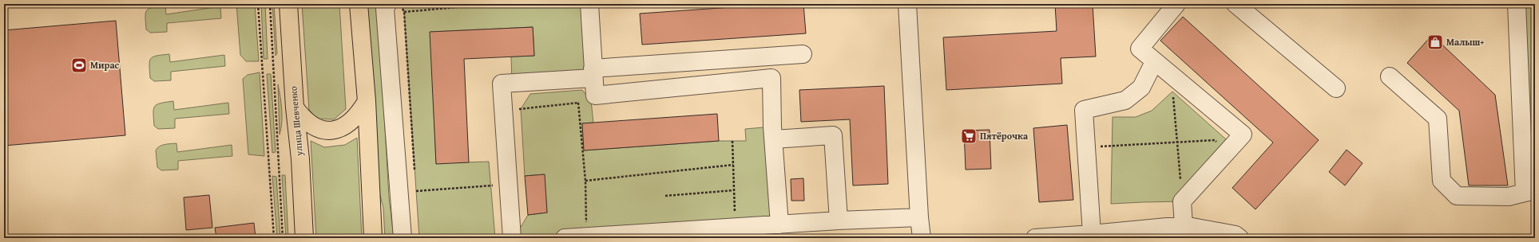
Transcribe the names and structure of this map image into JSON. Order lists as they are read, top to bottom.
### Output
{
  "streets": {
    "main road": ["улица Шевченко"]
  },
  "places": {
    "shop": ["Малыш+"],
    "sports": ["Мирас"],
    "supermarket": ["Пятёрочка"]
  }
}
